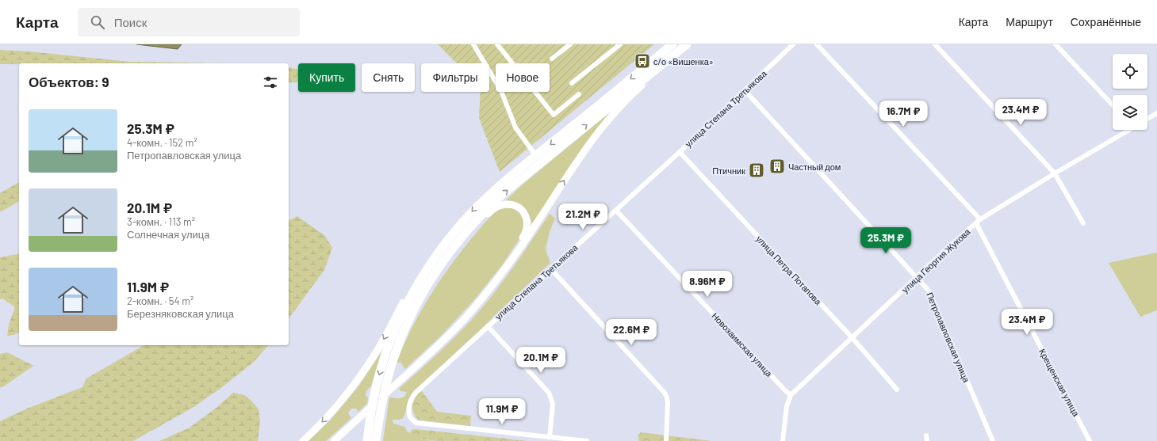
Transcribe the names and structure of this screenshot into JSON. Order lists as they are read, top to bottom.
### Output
{
  "streets": {
    "street": [
      "улица Степана Третьякова",
      "улица Георгия Жукова",
      "улица Петра Потапова",
      "Петропавловская улица",
      "Новозаимская улица",
      "Крещенская улица"
    ]
  },
  "crossings": [
    ["улица Степана Третьякова", "улица Петра Потапова"],
    ["улица Степана Третьякова", "Петропавловская улица"],
    ["улица Степана Третьякова", "Новозаимская улица"],
    ["улица Георгия Жукова", "улица Петра Потапова"],
    ["улица Георгия Жукова", "Петропавловская улица"],
    ["улица Георгия Жукова", "Новозаимская улица"],
    ["улица Георгия Жукова", "Крещенская улица"]
  ],
  "places": {
    "bus stop": ["с/о «Вишенка»"],
    "building": ["Частный дом", "Птичник"]
  },
  "page": {
    "header": "Карта",
    "search": "Поиск",
    "nav": ["Карта", "Маршрут", "Сохранённые"],
    "chip": [
      "Купить",
      "Снять",
      "Фильтры",
      "Новое"
    ],
    "heading": "Объектов: 9",
    "price": [
      "23.4M ₽",
      "16.7M ₽",
      "21.2M ₽",
      "25.3M ₽",
      "8.96M ₽",
      "23.4M ₽",
      "22.6M ₽",
      "20.1M ₽",
      "11.9M ₽"
    ],
    "list": [
      {
        "name": "25.3M ₽",
        "note": "4-комн. · 152 m² · Петропавловская улица"
      },
      {
        "name": "20.1M ₽",
        "note": "3-комн. · 113 m² · Солнечная улица"
      },
      {
        "name": "11.9M ₽",
        "note": "2-комн. · 54 m² · Березняковская улица"
      }
    ]
  }
}
